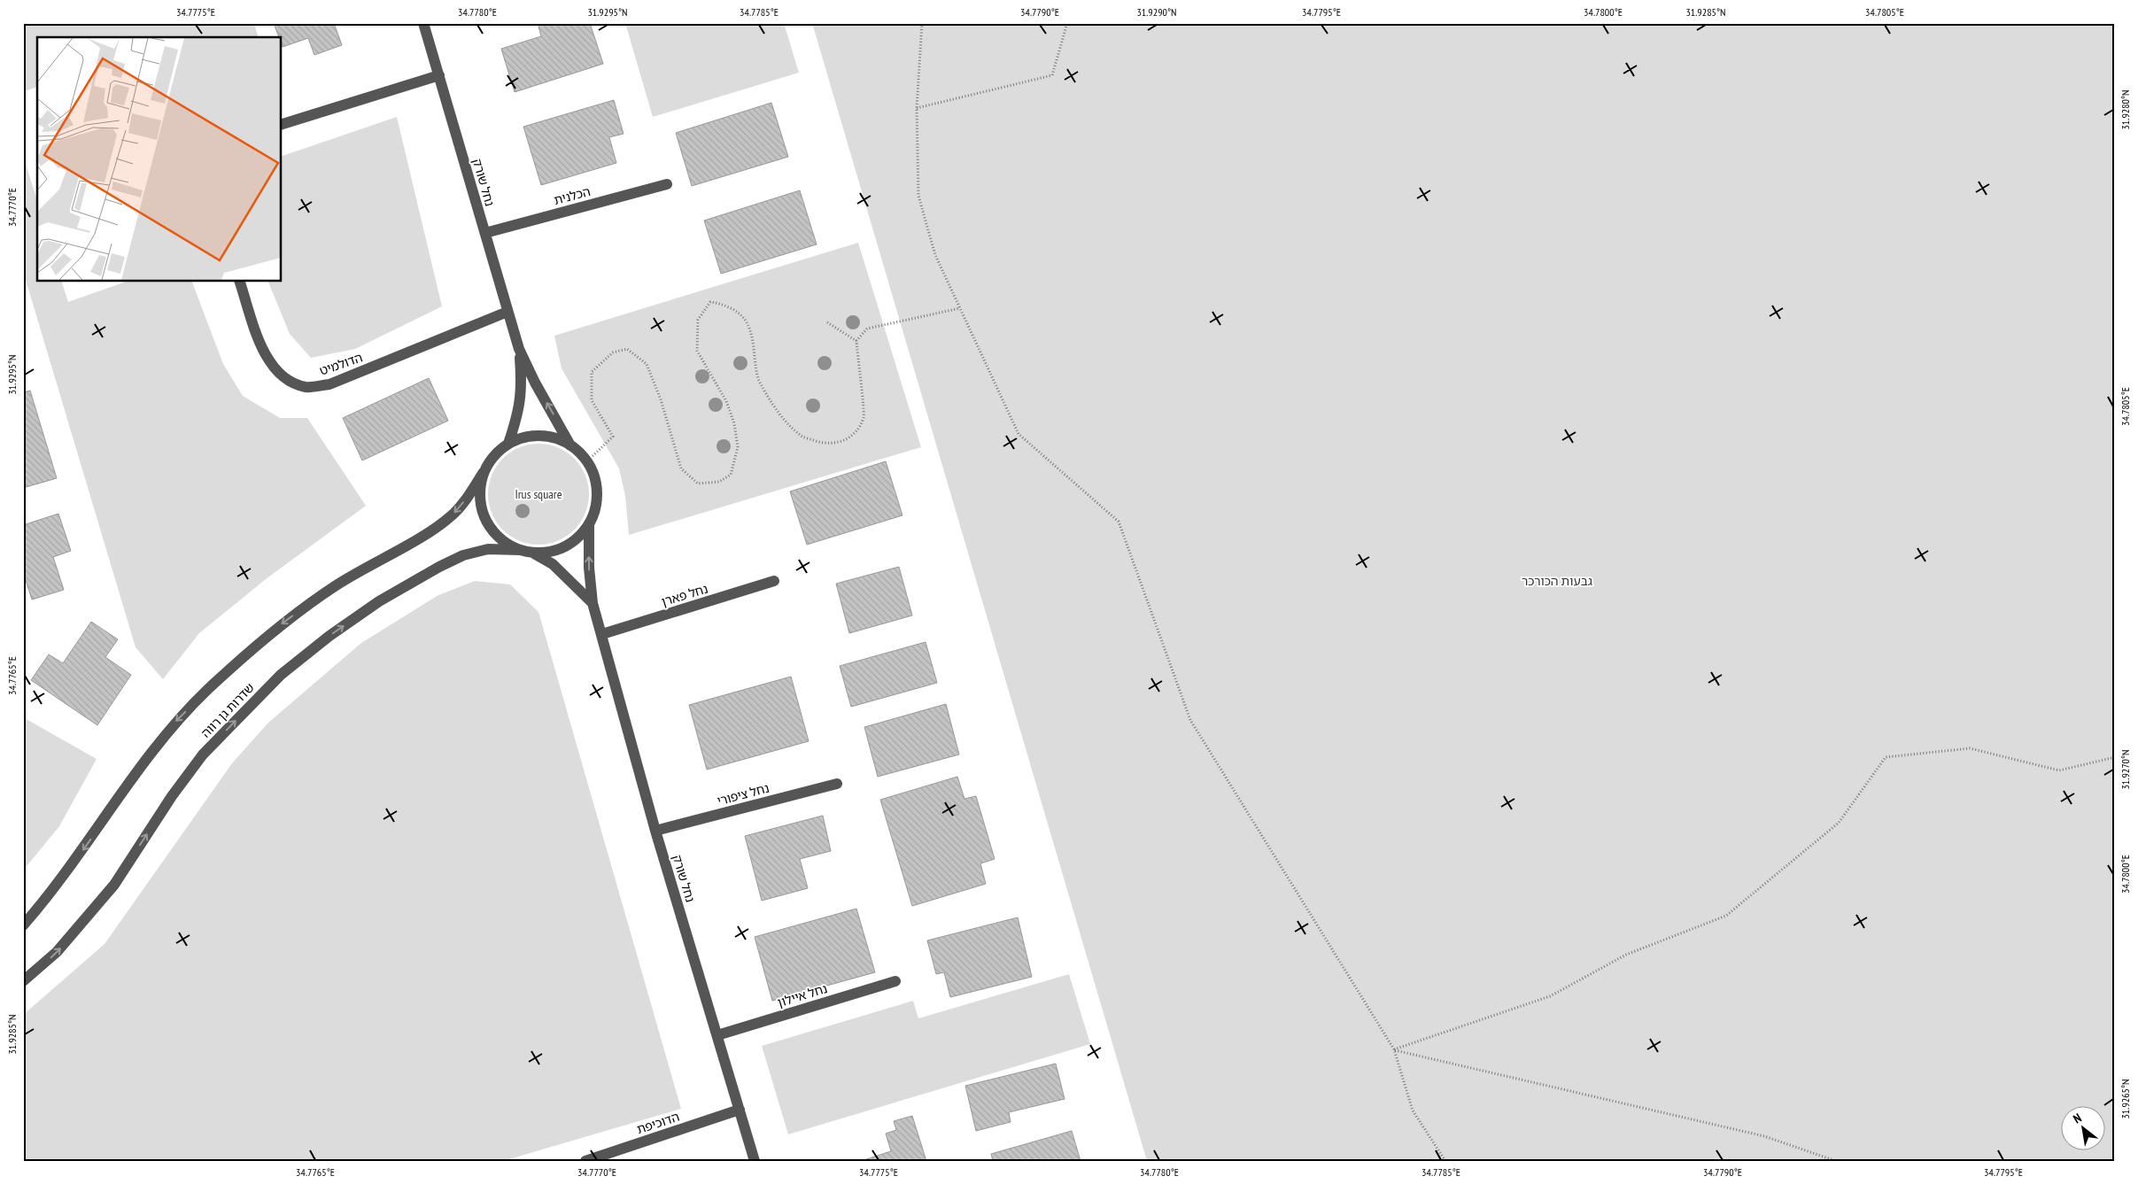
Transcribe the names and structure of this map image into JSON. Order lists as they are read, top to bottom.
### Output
{
  "streets": {
    "street": [
      "נחל שורק",
      "הכלנית",
      "הדולמיט",
      "נחל פארן",
      "שדרות גן רווה",
      "נחל ציפורי",
      "נחל איילון",
      "הדוכיפת"
    ]
  },
  "crossings": [
    ["נחל שורק", "הכלנית"],
    ["נחל שורק", "הדולמיט"],
    ["נחל שורק", "נחל פארן"],
    ["נחל שורק", "שדרות גן רווה"],
    ["נחל שורק", "נחל ציפורי"],
    ["נחל שורק", "נחל איילון"],
    ["נחל שורק", "הדוכיפת"]
  ],
  "parks": ["Irus square", "גבעות הכורכר"],
  "north": "top left",
  "coordinates": [
    "34.7775°E",
    "34.7780°E",
    "31.9295°N",
    "34.7785°E",
    "34.7790°E",
    "31.9290°N",
    "34.7795°E",
    "34.7800°E",
    "31.9285°N",
    "34.7805°E",
    "31.9280°N",
    "34.7770°E",
    "34.7765°E",
    "31.9270°N",
    "31.9265°N"
  ]
}
